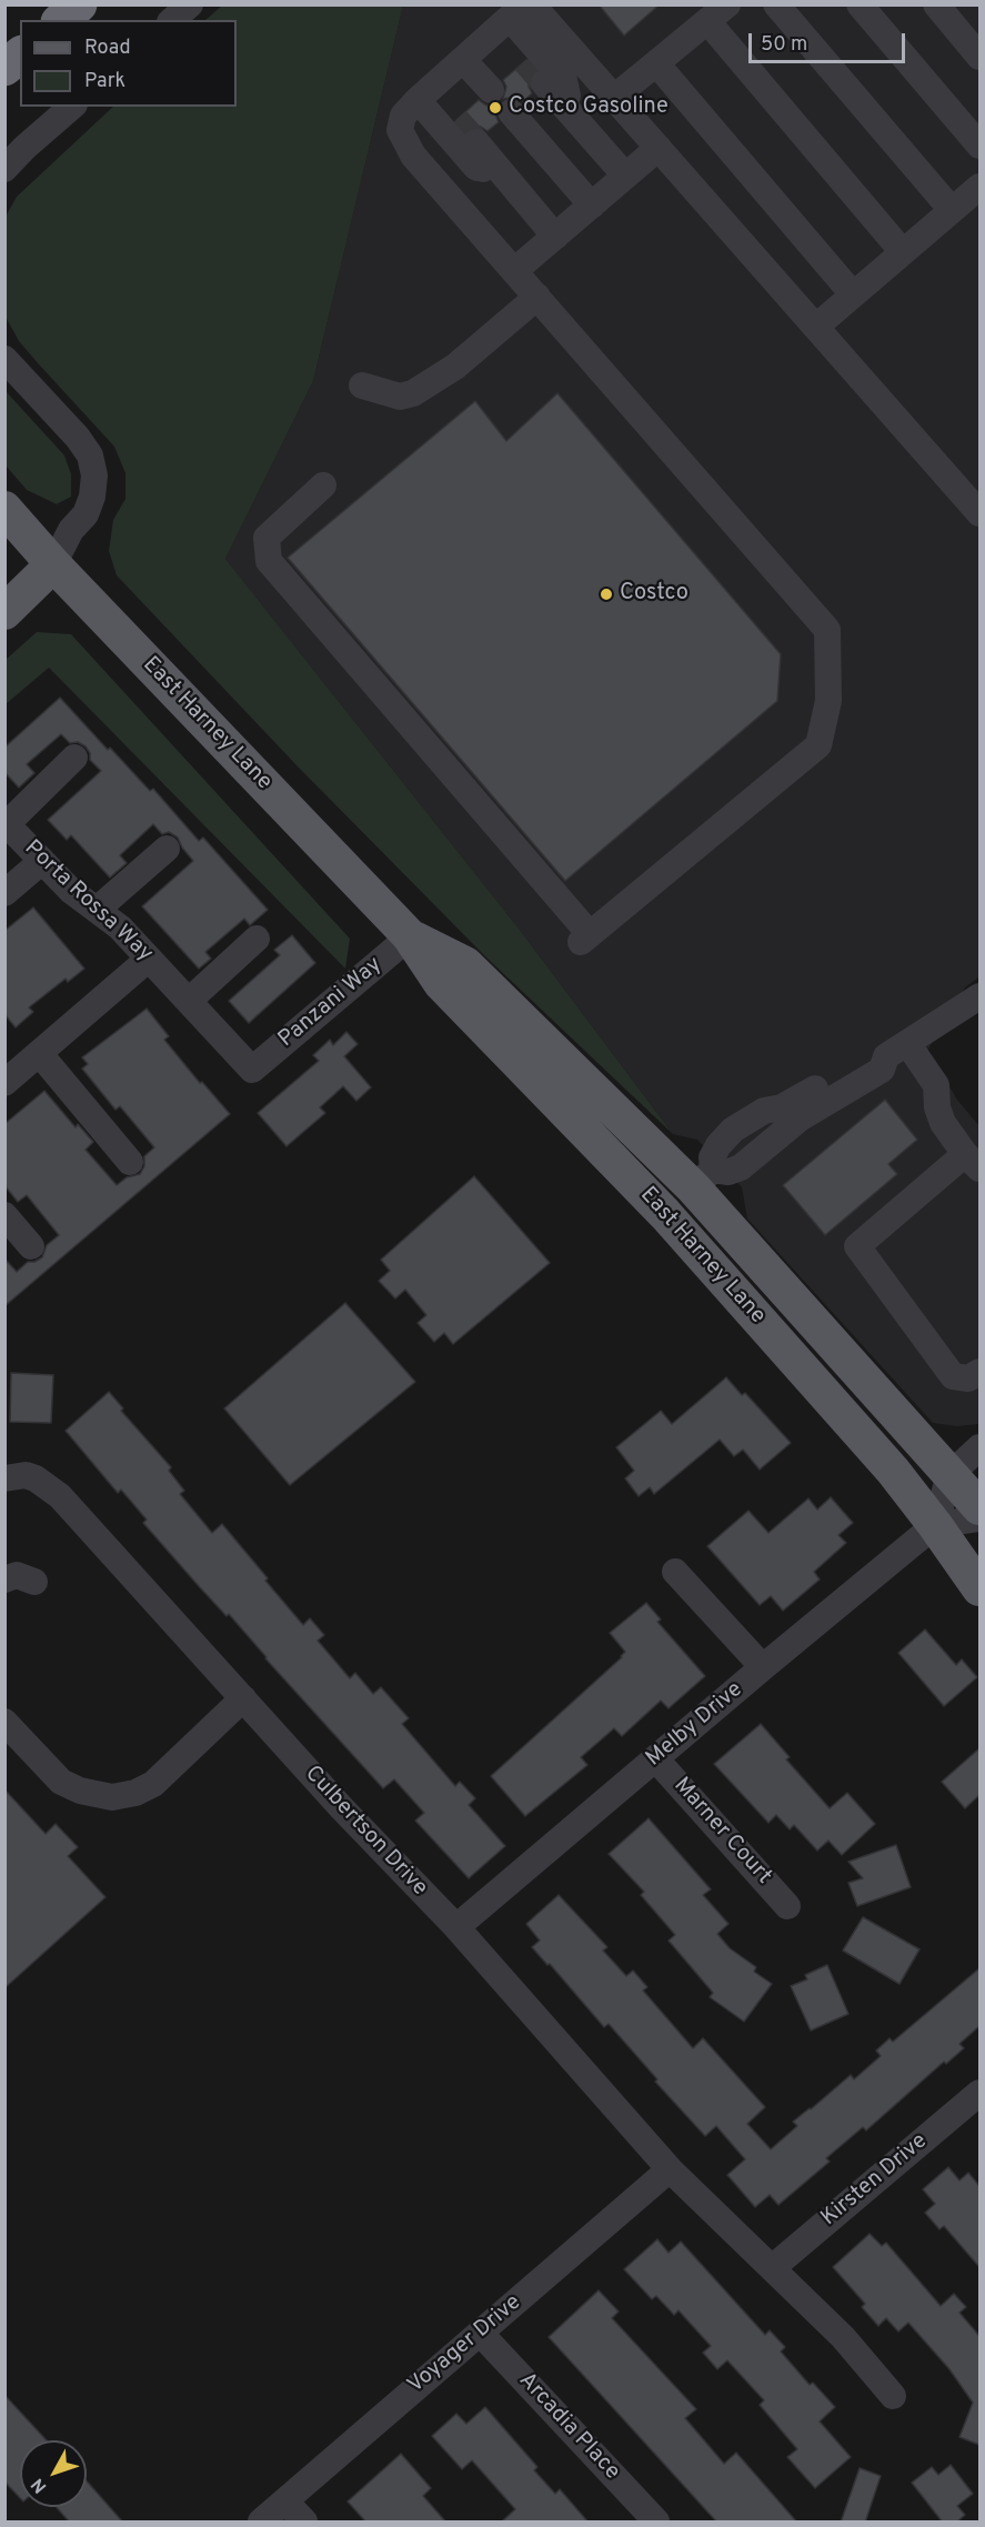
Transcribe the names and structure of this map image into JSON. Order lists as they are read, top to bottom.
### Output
{
  "streets": {
    "main road": ["East Harney Lane"],
    "street": [
      "Porta Rossa Way",
      "Panzani Way",
      "Melby Drive",
      "Culbertson Drive",
      "Marner Court",
      "Kirsten Drive",
      "Voyager Drive",
      "Arcadia Place"
    ]
  },
  "crossings": [
    ["East Harney Lane", "Panzani Way"],
    ["East Harney Lane", "Melby Drive"],
    ["Porta Rossa Way", "Panzani Way"],
    ["Melby Drive", "Culbertson Drive"],
    ["Melby Drive", "Marner Court"],
    ["Culbertson Drive", "Kirsten Drive"],
    ["Culbertson Drive", "Voyager Drive"],
    ["Voyager Drive", "Arcadia Place"]
  ],
  "places": ["Costco Gasoline", "Costco"],
  "legend": ["Road", "Park"],
  "scale_bar": "50 m",
  "north": "bottom left"
}
